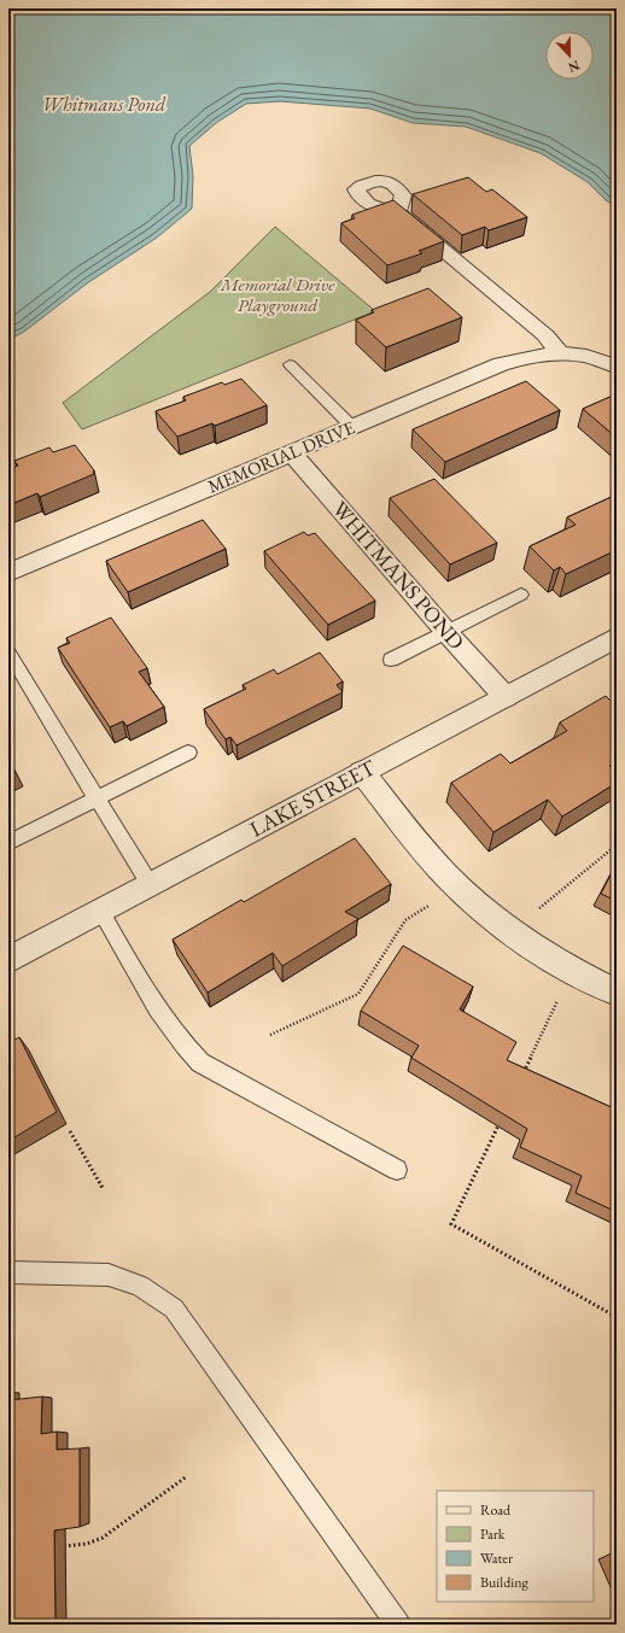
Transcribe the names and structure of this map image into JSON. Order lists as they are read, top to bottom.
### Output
{
  "streets": {
    "street": ["MEMORIAL DRIVE", "WHITMANS POND", "LAKE STREET"]
  },
  "crossings": [
    ["MEMORIAL DRIVE", "WHITMANS POND"],
    ["WHITMANS POND", "LAKE STREET"]
  ],
  "water": ["Whitmans Pond"],
  "parks": ["Memorial Drive Playground"],
  "legend": [
    "Road",
    "Park",
    "Water",
    "Building"
  ],
  "north": "bottom"
}
